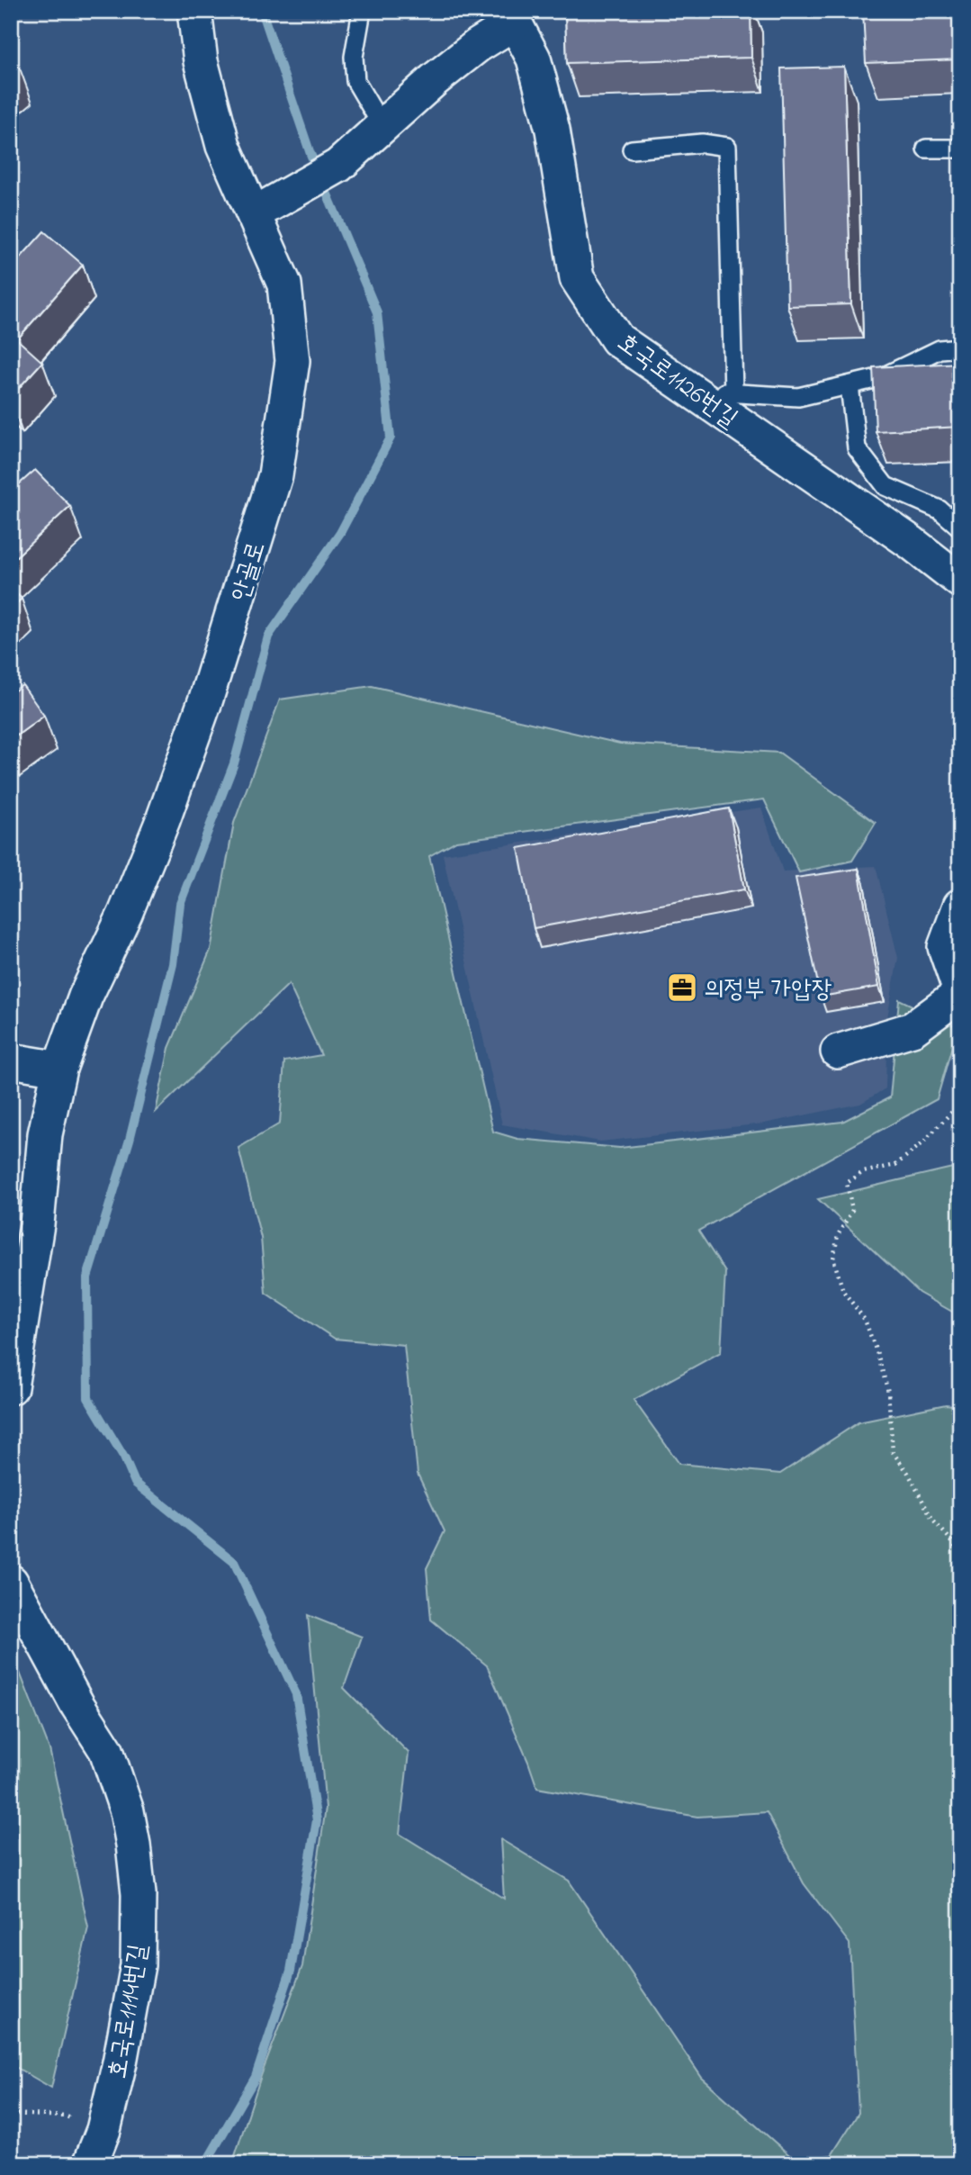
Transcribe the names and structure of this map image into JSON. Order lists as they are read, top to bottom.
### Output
{
  "streets": {
    "street": ["호국로1126번길", "안골로", "호국로1114번길"]
  },
  "places": {
    "office": ["의정부 가압장"]
  }
}
